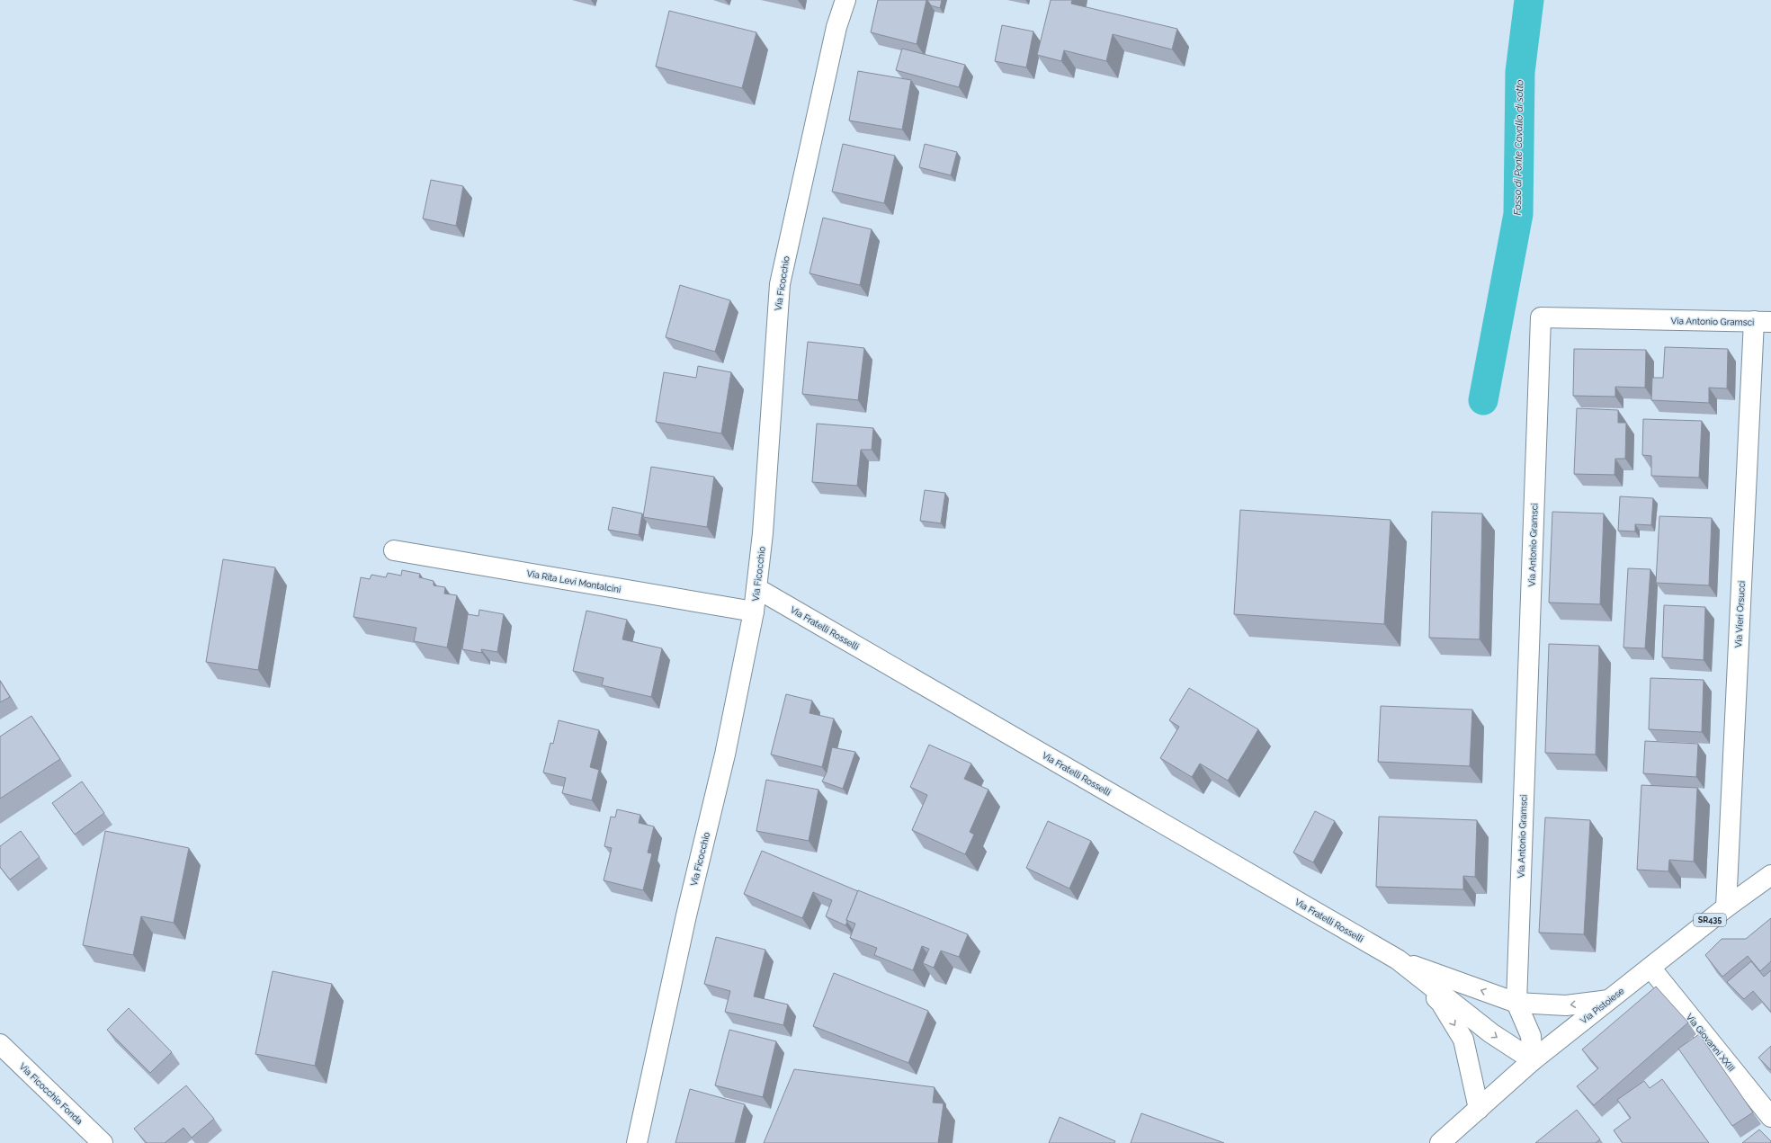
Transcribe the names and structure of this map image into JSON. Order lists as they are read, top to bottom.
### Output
{
  "streets": {
    "street": [
      "Via Ficocchio",
      "Via Antonio Gramsci",
      "Via Rita Levi Montalcini",
      "Via Vieri Orsucci",
      "Via Fratelli Rosselli",
      "SR435",
      "Via Pistoiese",
      "Via Giovanni XXIII",
      "Via Ficocchio Fonda"
    ]
  },
  "crossings": [
    ["Via Ficocchio", "Via Rita Levi Montalcini"],
    ["Via Ficocchio", "Via Fratelli Rosselli"],
    ["Via Antonio Gramsci", "Via Vieri Orsucci"],
    ["Via Antonio Gramsci", "Via Fratelli Rosselli"],
    ["Via Vieri Orsucci", "Via Pistoiese"],
    ["Via Fratelli Rosselli", "Via Pistoiese"],
    ["Via Pistoiese", "Via Giovanni XXIII"]
  ],
  "water": ["Fosso di Ponte Cavallo di sotto"]
}
